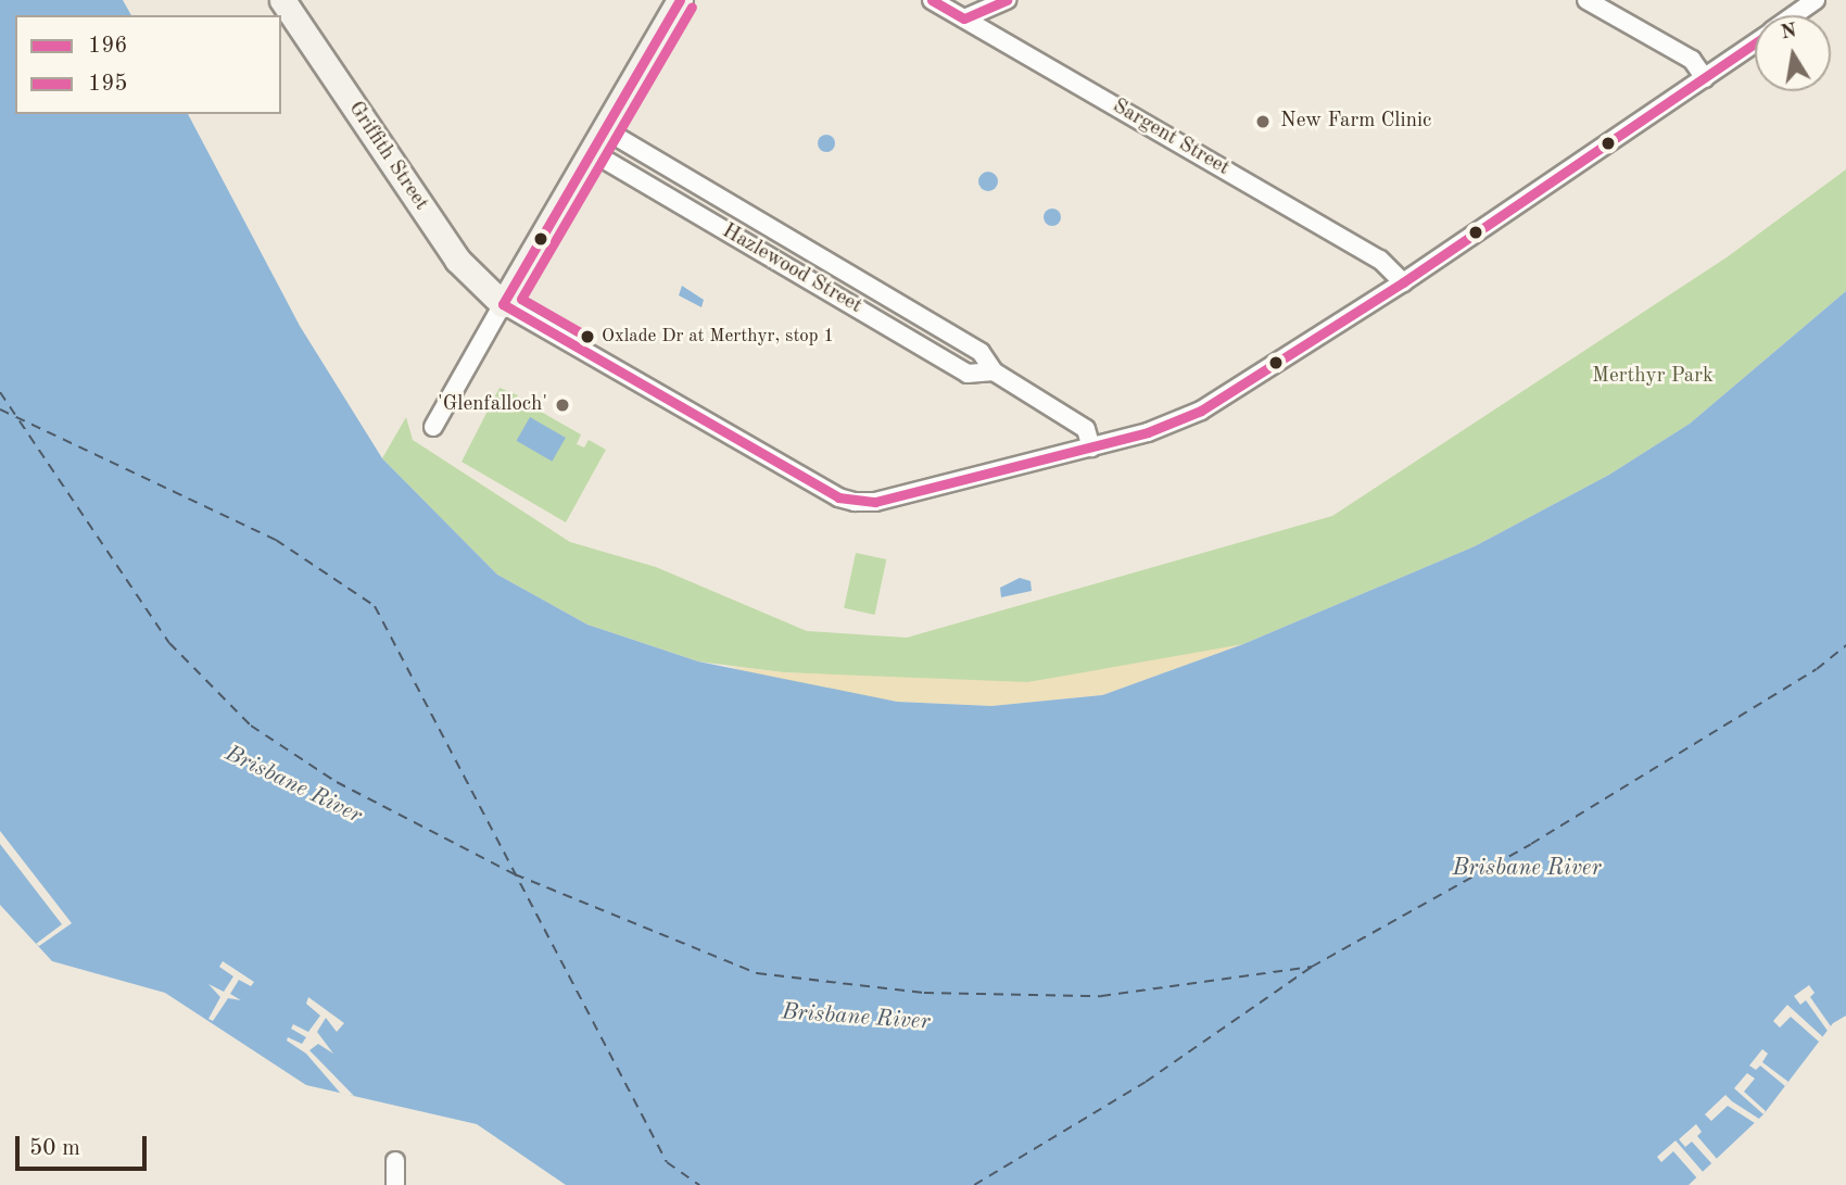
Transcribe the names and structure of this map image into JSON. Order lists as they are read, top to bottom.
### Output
{
  "streets": {
    "street": ["Sargent Street", "Griffith Street", "Hazlewood Street"]
  },
  "water": ["Brisbane River"],
  "parks": ["Merthyr Park"],
  "places": ["New Farm Clinic", "Oxlade Dr at Merthyr, stop 1", "'Glenfalloch'"],
  "lines": ["transit line 196", "transit line 195"],
  "legend": ["196", "195"],
  "scale_bar": "50 m",
  "north": "top"
}
